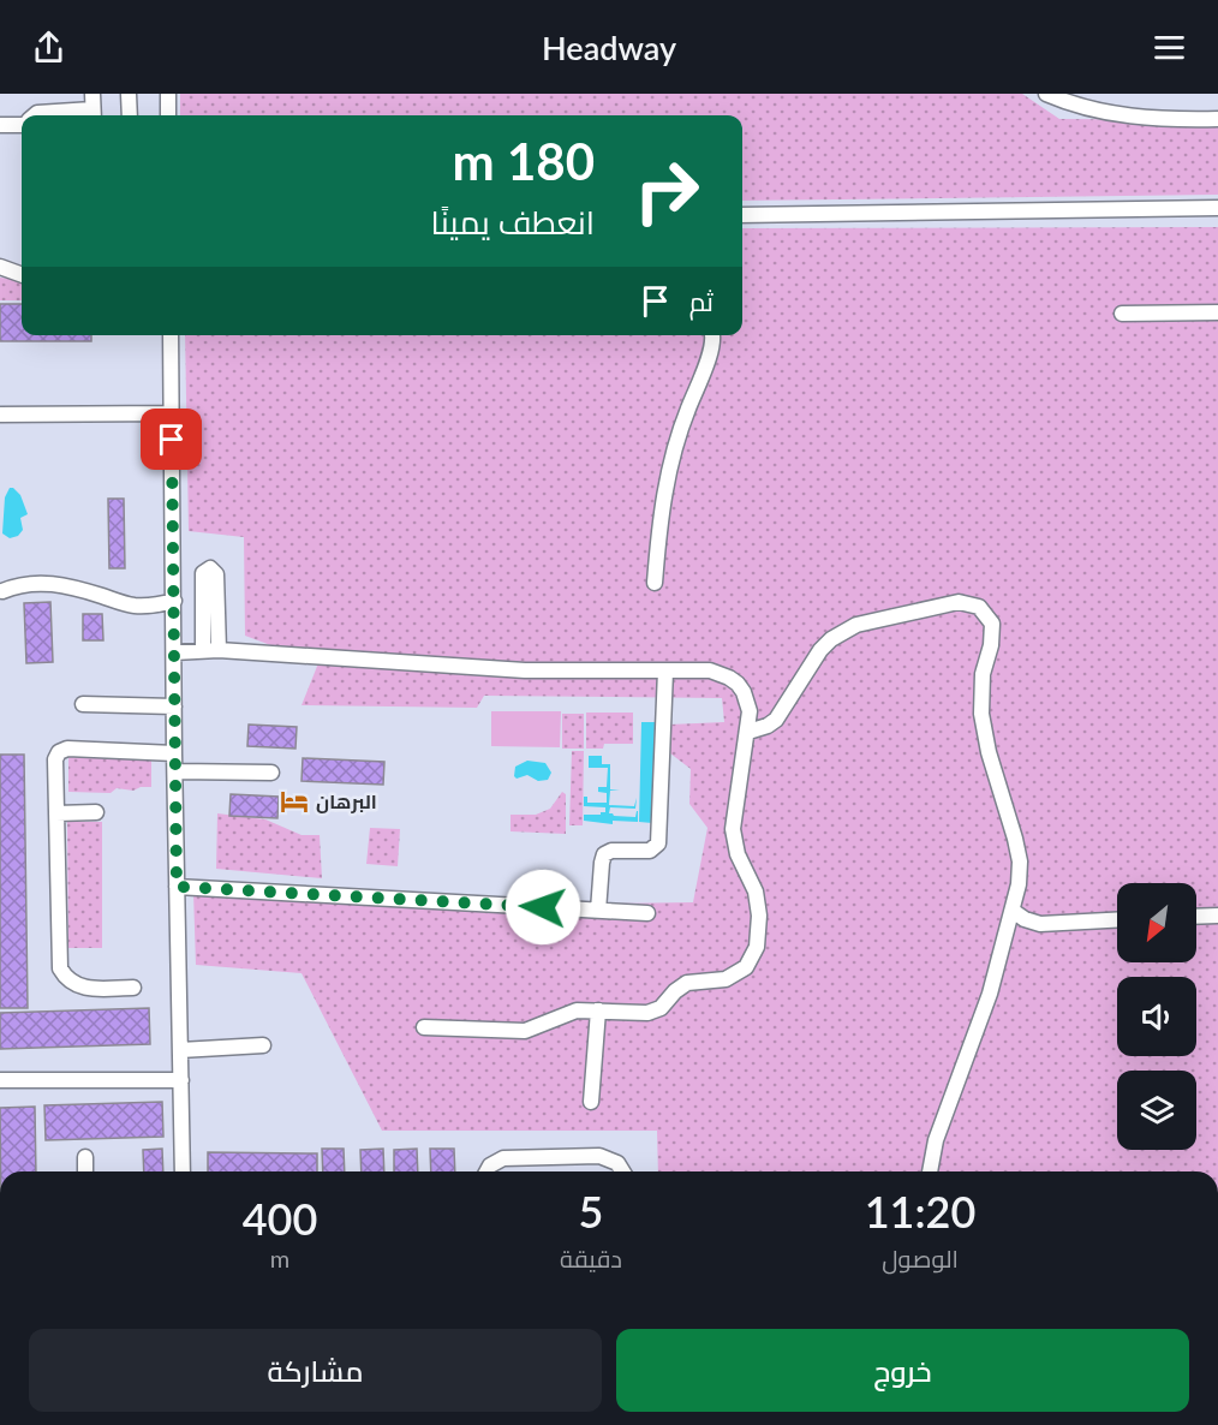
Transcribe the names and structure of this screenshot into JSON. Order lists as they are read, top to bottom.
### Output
{
  "places": {
    "hotel": ["البرهان"]
  },
  "north": "bottom left",
  "page": {
    "header": "Headway",
    "turn": ["180 m", "انعطف يمينًا"],
    "then": "ثم",
    "eta": [
      "11:20",
      "الوصول",
      "5",
      "دقيقة",
      "400",
      "m"
    ],
    "buttons": ["خروج", "مشاركة"]
  }
}
